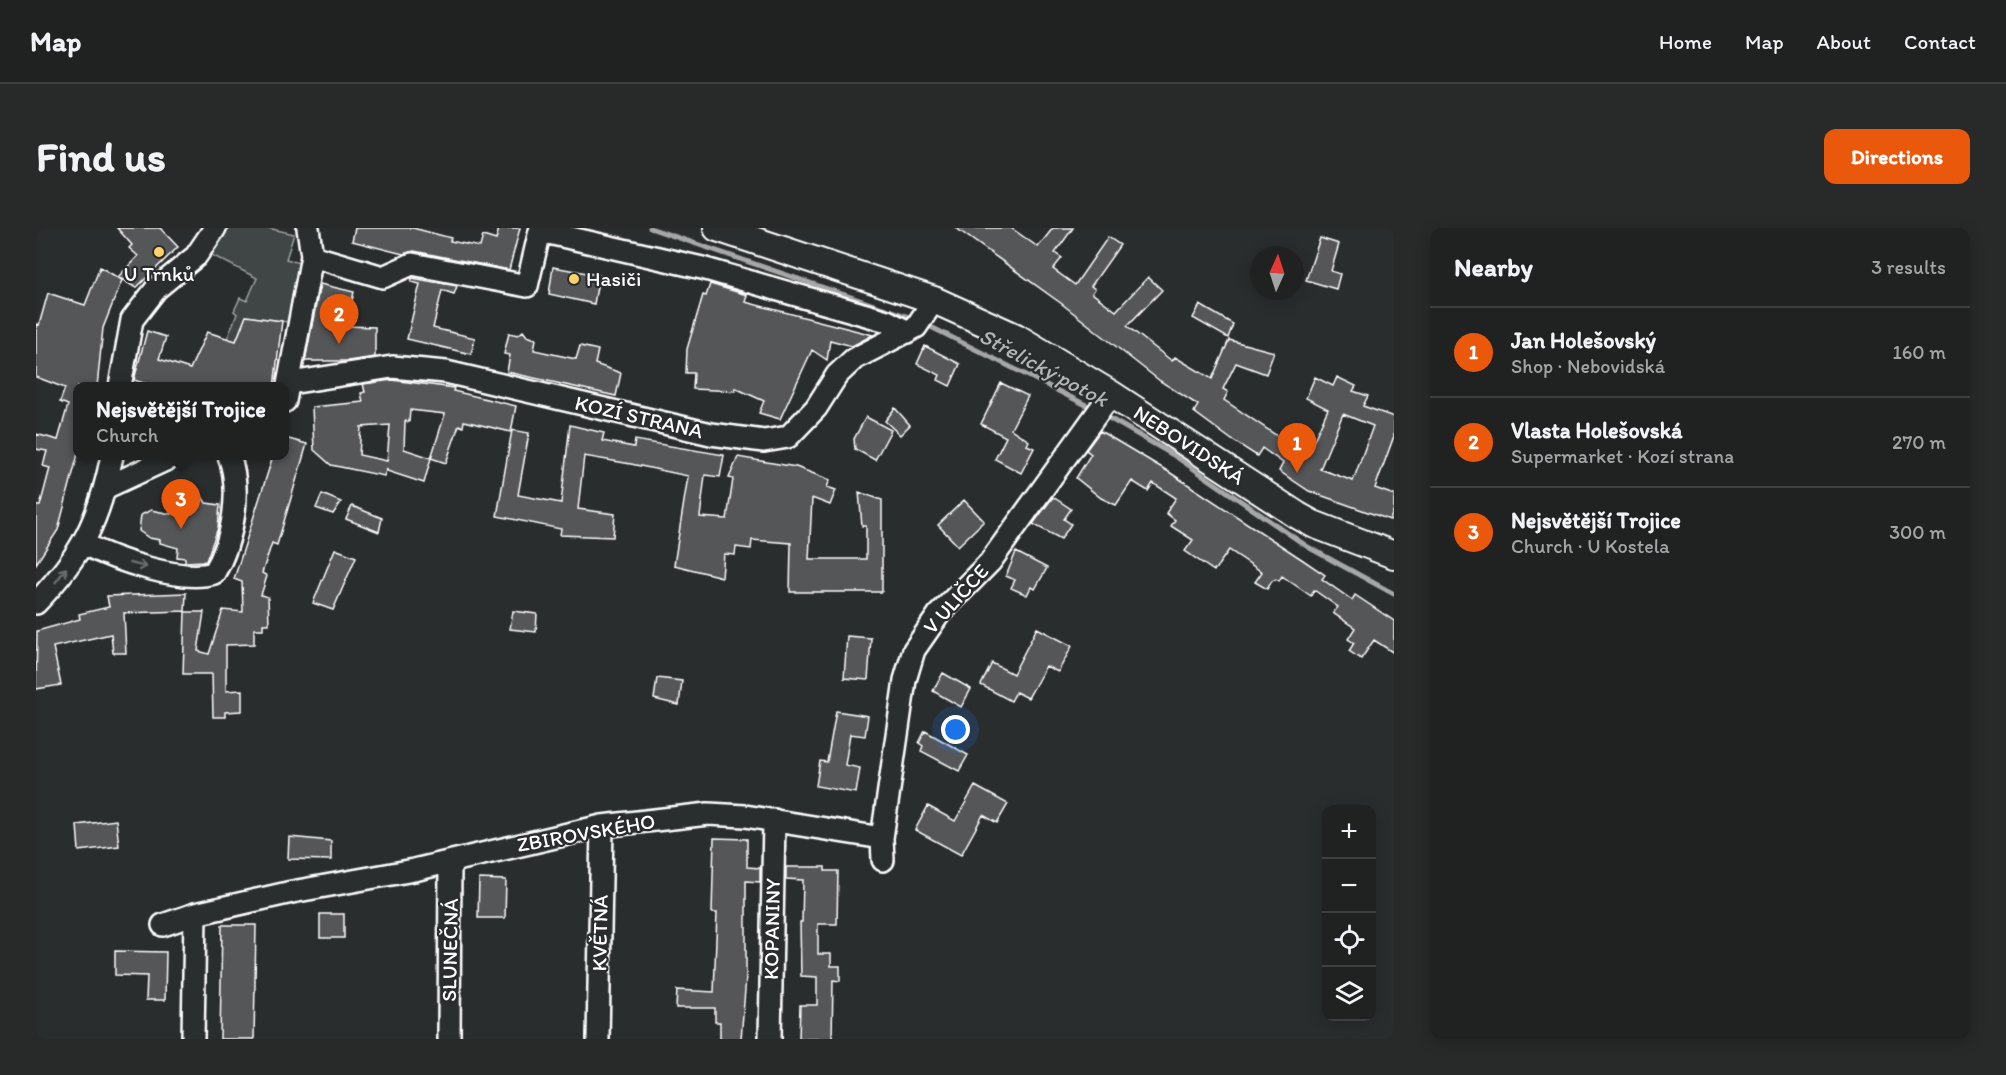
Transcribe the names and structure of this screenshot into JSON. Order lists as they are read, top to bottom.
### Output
{
  "streets": {
    "street": [
      "KOZÍ STRANA",
      "NEBOVIDSKÁ",
      "V ULIČCE",
      "ZBIROVSKÉHO",
      "KOPANINY",
      "KVĚTNÁ",
      "SLUNEČNÁ"
    ]
  },
  "crossings": [
    ["KOZÍ STRANA", "NEBOVIDSKÁ"],
    ["NEBOVIDSKÁ", "V ULIČCE"],
    ["V ULIČCE", "ZBIROVSKÉHO"],
    ["ZBIROVSKÉHO", "KOPANINY"],
    ["ZBIROVSKÉHO", "KVĚTNÁ"],
    ["ZBIROVSKÉHO", "SLUNEČNÁ"]
  ],
  "water": ["Střelický potok"],
  "places": ["U Trnků", "Hasiči"],
  "north": "top",
  "page": {
    "header": "Map",
    "nav": [
      "Home",
      "Map",
      "About",
      "Contact"
    ],
    "buttons": "Directions",
    "title": "Find us",
    "heading": ["Nearby", "3 results"],
    "pins": ["2", "1", "3"],
    "list": [
      {
        "mark": "1",
        "name": "Jan Holešovský",
        "note": "Shop · Nebovidská",
        "value": "160 m"
      },
      {
        "mark": "2",
        "name": "Vlasta Holešovská",
        "note": "Supermarket · Kozí strana",
        "value": "270 m"
      },
      {
        "mark": "3",
        "name": "Nejsvětější Trojice",
        "note": "Church · U Kostela",
        "value": "300 m"
      }
    ],
    "popup": ["Nejsvětější Trojice", "Church"],
    "map_buttons": ["+", "−"]
  }
}
